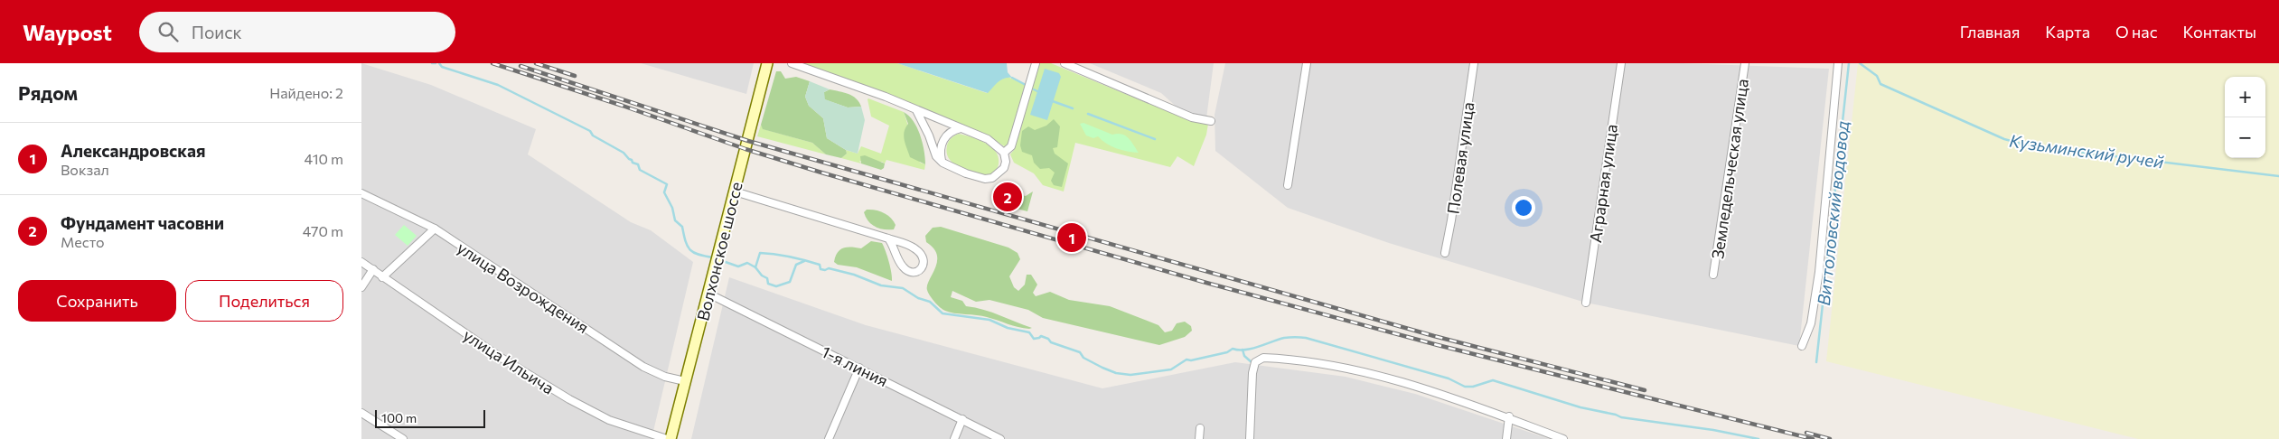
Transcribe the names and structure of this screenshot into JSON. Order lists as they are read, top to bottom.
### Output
{
  "streets": {
    "main road": ["Волхонское шоссе"],
    "street": [
      "Полевая улица",
      "Земледельческая улица",
      "Аграрная улица",
      "улица Возрождения",
      "улица Ильича",
      "1-я линия"
    ]
  },
  "crossings": [
    ["Волхонское шоссе", "улица Возрождения"],
    ["Волхонское шоссе", "улица Ильича"],
    ["Волхонское шоссе", "1-я линия"]
  ],
  "water": ["Кузьминский ручей", "Виттоловский водовод"],
  "scale_bar": "100 m",
  "page": {
    "header": "Waypost",
    "search": "Поиск",
    "nav": [
      "Главная",
      "Карта",
      "О нас",
      "Контакты"
    ],
    "heading": ["Рядом", "Найдено: 2"],
    "map_buttons": ["+", "−"],
    "list": [
      {
        "mark": "1",
        "name": "Александровская",
        "note": "Вокзал",
        "value": "410 m"
      },
      {
        "mark": "2",
        "name": "Фундамент часовни",
        "note": "Место",
        "value": "470 m"
      }
    ],
    "pins": ["2", "1"],
    "buttons": ["Сохранить", "Поделиться"],
    "scale": "100 m"
  }
}
